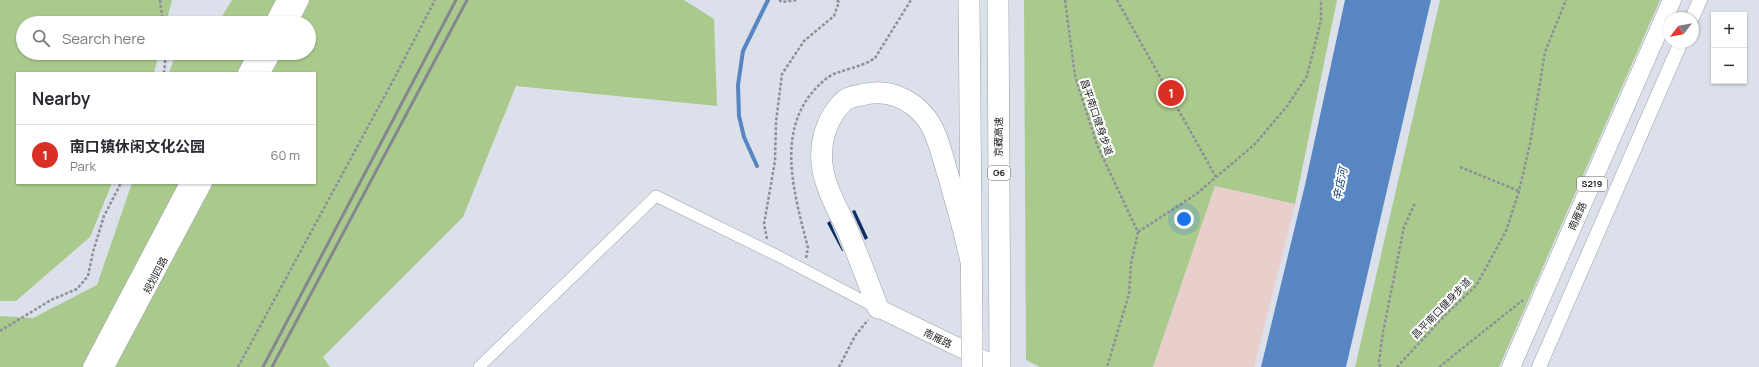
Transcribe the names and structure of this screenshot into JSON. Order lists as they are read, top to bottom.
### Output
{
  "streets": {
    "highway": ["京藏高速", "G6"],
    "main road": ["S219", "南雁路", "规划四路"],
    "path": ["昌平南口健身步道"]
  },
  "crossings": [
    ["京藏高速", "南雁路"]
  ],
  "water": ["辛店河"],
  "north": "bottom left",
  "page": {
    "map_buttons": ["+", "−"],
    "search": "Search here",
    "heading": "Nearby",
    "pins": "1",
    "list": [
      {
        "mark": "1",
        "name": "南口镇休闲文化公园",
        "note": "Park",
        "value": "60 m"
      }
    ]
  }
}
